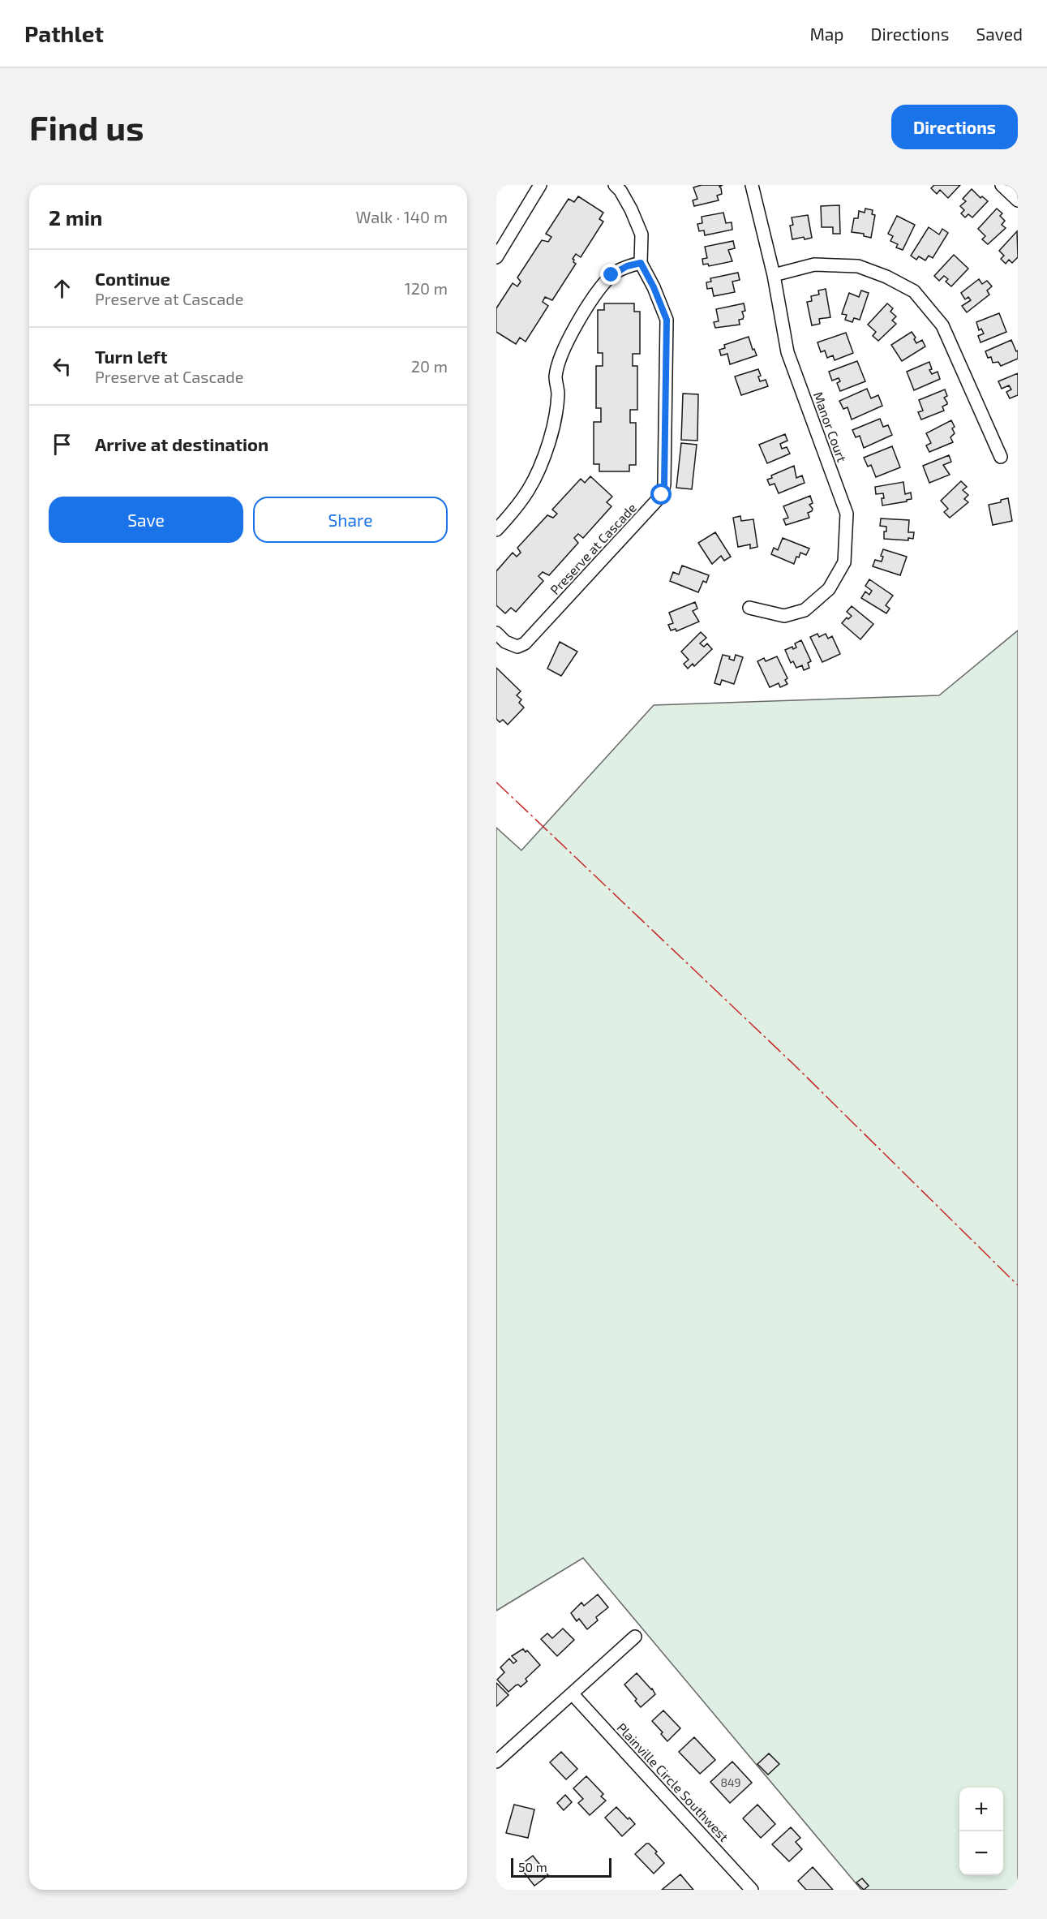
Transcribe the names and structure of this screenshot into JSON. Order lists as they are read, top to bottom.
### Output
{
  "streets": {
    "street": ["Manor Court", "Preserve at Cascade", "Plainville Circle Southwest"]
  },
  "house_numbers": ["849"],
  "scale_bar": "50 m",
  "page": {
    "header": "Pathlet",
    "nav": ["Map", "Directions", "Saved"],
    "buttons": [
      "Directions",
      ["Save", "Share"]
    ],
    "title": "Find us",
    "heading": ["2 min", "Walk · 140 m"],
    "list": [
      ["Continue", "Preserve at Cascade", "120 m"],
      ["Turn left", "Preserve at Cascade", "20 m"],
      "Arrive at destination"
    ],
    "map_buttons": ["+", "−"],
    "scale": "50 m"
  }
}
